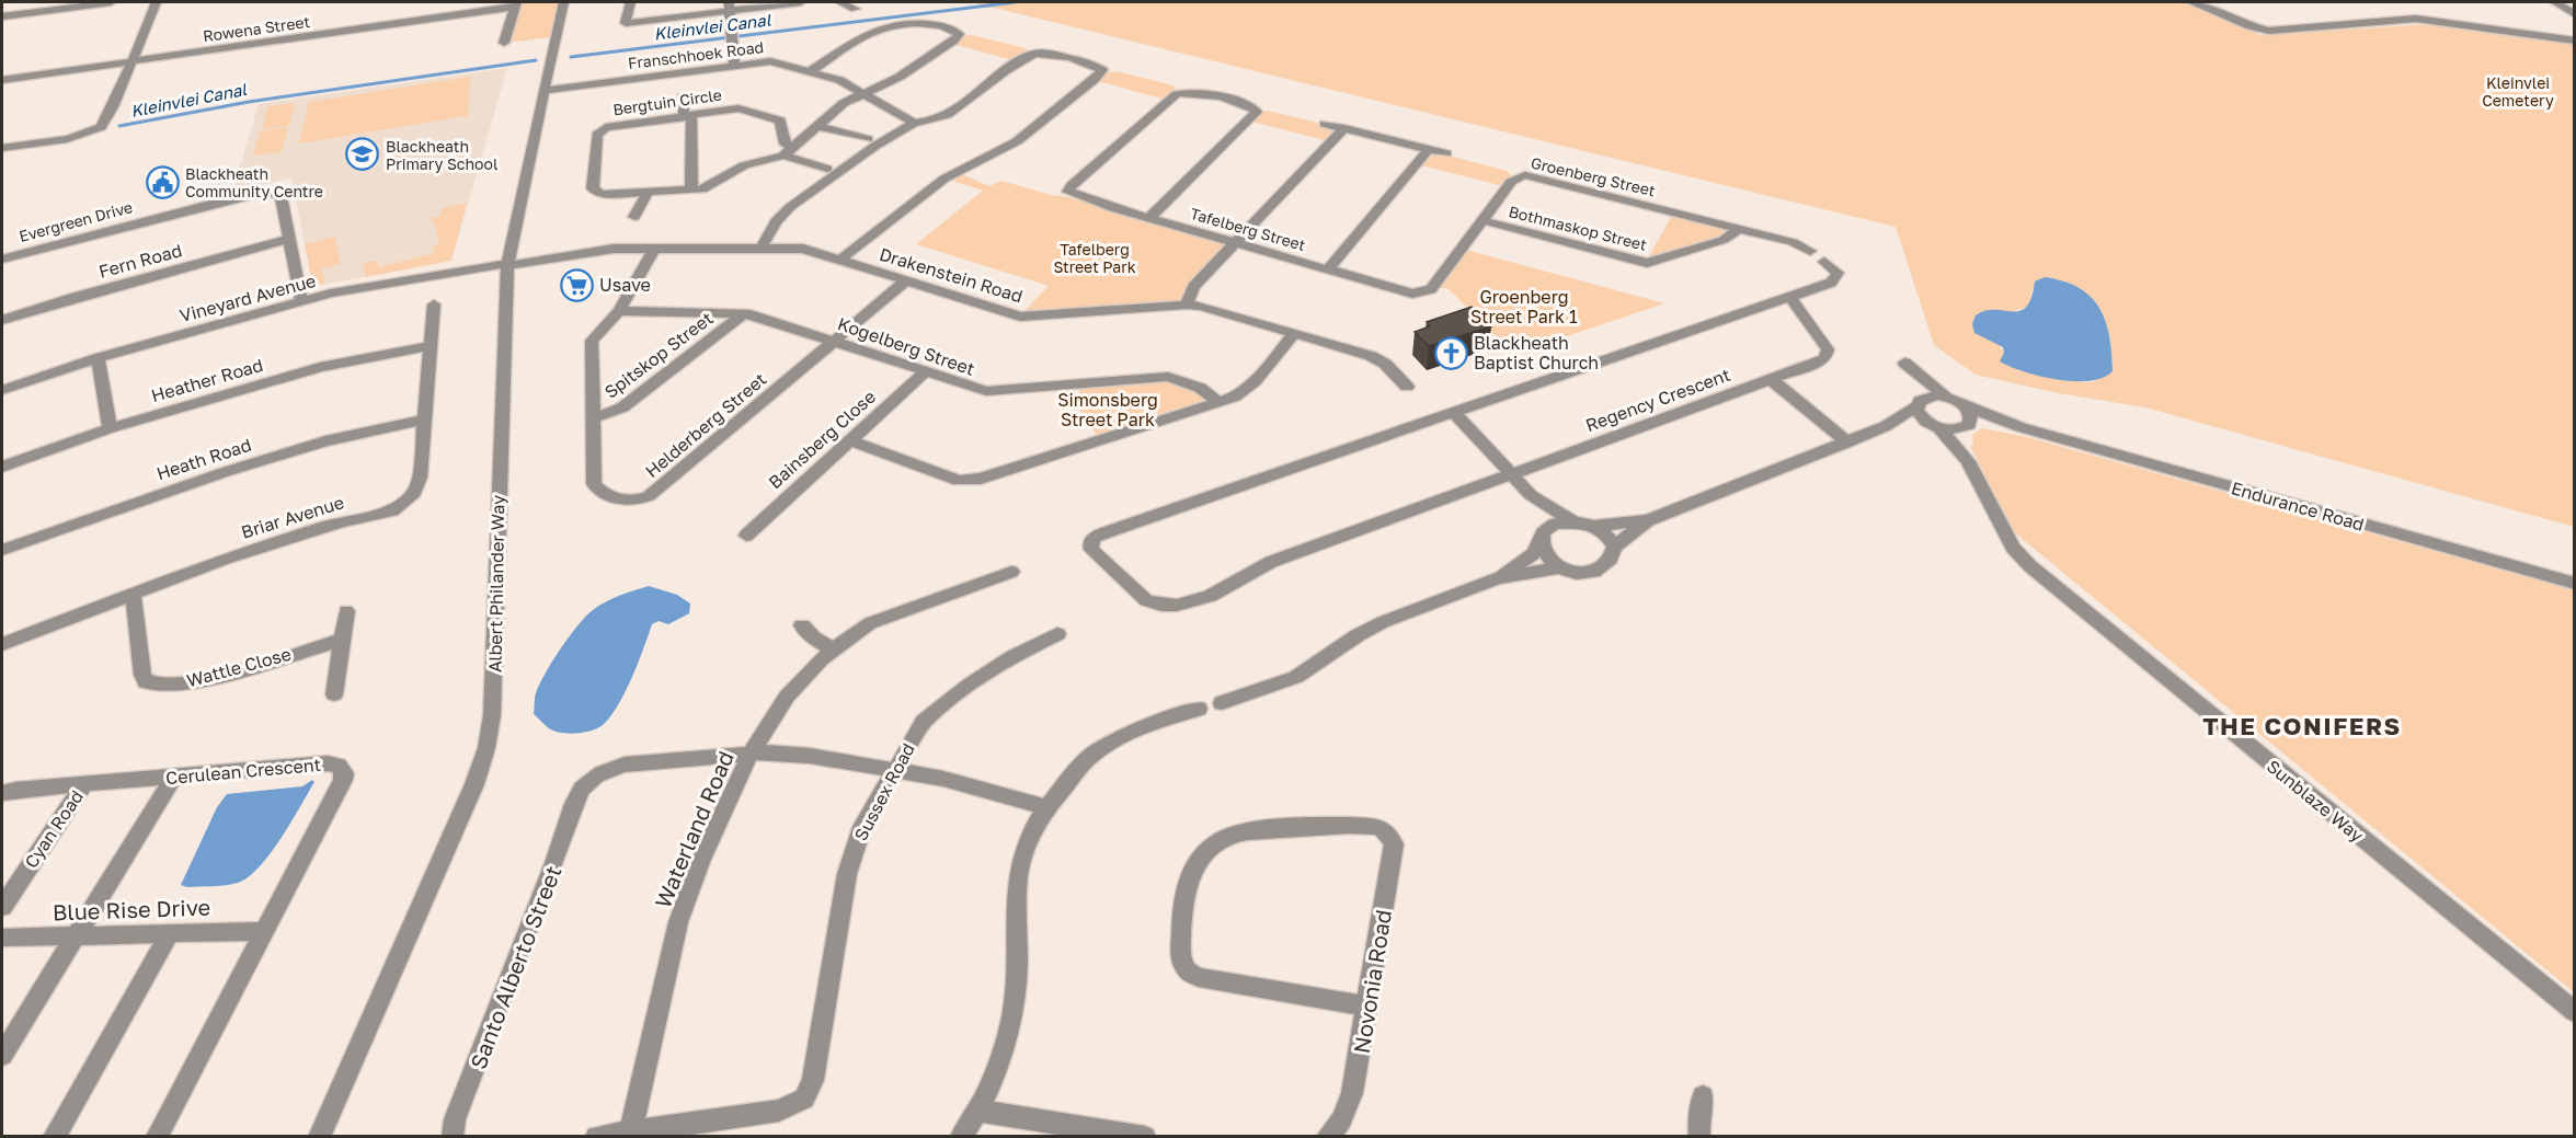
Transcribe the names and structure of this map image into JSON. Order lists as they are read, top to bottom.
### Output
{
  "streets": {
    "street": [
      "Rowena Street",
      "Franschhoek Road",
      "Bergtuin Circle",
      "Groenberg Street",
      "Evergreen Drive",
      "Bothmaskop Street",
      "Tafelberg Street",
      "Fern Road",
      "Drakenstein Road",
      "Vineyard Avenue",
      "Kogelberg Street",
      "Spitskop Street",
      "Heather Road",
      "Regency Crescent",
      "Helderberg Street",
      "Bainsberg Close",
      "Heath Road",
      "Endurance Road",
      "Briar Avenue",
      "Albert Philander Way",
      "Wattle Close",
      "Cerulean Crescent",
      "Sussex Road",
      "Sunblaze Way",
      "Cyan Road",
      "Waterland Road",
      "Blue Rise Drive",
      "Santo Alberto Street",
      "Novonia Road"
    ]
  },
  "crossings": [
    ["Franschhoek Road", "Bergtuin Circle"],
    ["Franschhoek Road", "Albert Philander Way"],
    ["Groenberg Street", "Bothmaskop Street"],
    ["Groenberg Street", "Tafelberg Street"],
    ["Evergreen Drive", "Fern Road"],
    ["Drakenstein Road", "Vineyard Avenue"],
    ["Drakenstein Road", "Helderberg Street"],
    ["Drakenstein Road", "Albert Philander Way"],
    ["Vineyard Avenue", "Albert Philander Way"],
    ["Kogelberg Street", "Spitskop Street"],
    ["Kogelberg Street", "Helderberg Street"],
    ["Kogelberg Street", "Bainsberg Close"],
    ["Spitskop Street", "Helderberg Street"],
    ["Heather Road", "Briar Avenue"],
    ["Heath Road", "Briar Avenue"],
    ["Briar Avenue", "Wattle Close"],
    ["Cerulean Crescent", "Cyan Road"],
    ["Cerulean Crescent", "Blue Rise Drive"],
    ["Sussex Road", "Waterland Road"],
    ["Waterland Road", "Santo Alberto Street"]
  ],
  "districts": ["THE CONIFERS"],
  "water": ["Kleinvlei Canal"],
  "parks": [
    "Kleinvlei Cemetery",
    "Tafelberg Street Park",
    "Groenberg Street Park 1",
    "Simonsberg Street Park"
  ],
  "places": {
    "school or university": ["Blackheath Primary School"],
    "public building": ["Blackheath Community Centre"],
    "supermarket": ["Usave"],
    "church": ["Blackheath Baptist Church"]
  }
}
